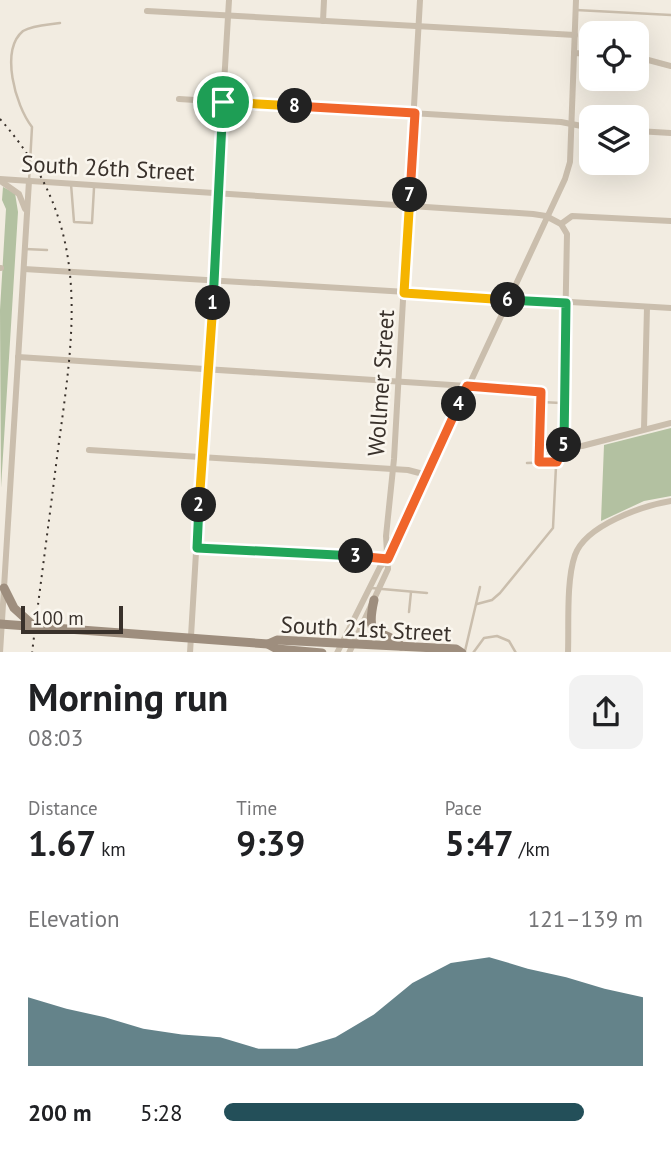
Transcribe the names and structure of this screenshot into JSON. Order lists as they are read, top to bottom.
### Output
{
  "streets": {
    "main road": ["South 21st Street"],
    "street": ["South 26th Street", "Wollmer Street"]
  },
  "crossings": [
    ["South 26th Street", "Wollmer Street"]
  ],
  "scale_bar": "100 m",
  "page": {
    "pins": [
      "8",
      "7",
      "6",
      "1",
      "4",
      "5",
      "2",
      "3"
    ],
    "scale": "100 m",
    "heading": ["Morning run", "08:03"],
    "stats": [
      ["Distance", "1.67 km"],
      ["Time", "9:39"],
      ["Pace", "5:47 /km"]
    ],
    "chart": ["Elevation", "121–139 m"],
    "list": [
      {
        "name": "200 m",
        "note": "5:28"
      }
    ]
  }
}
